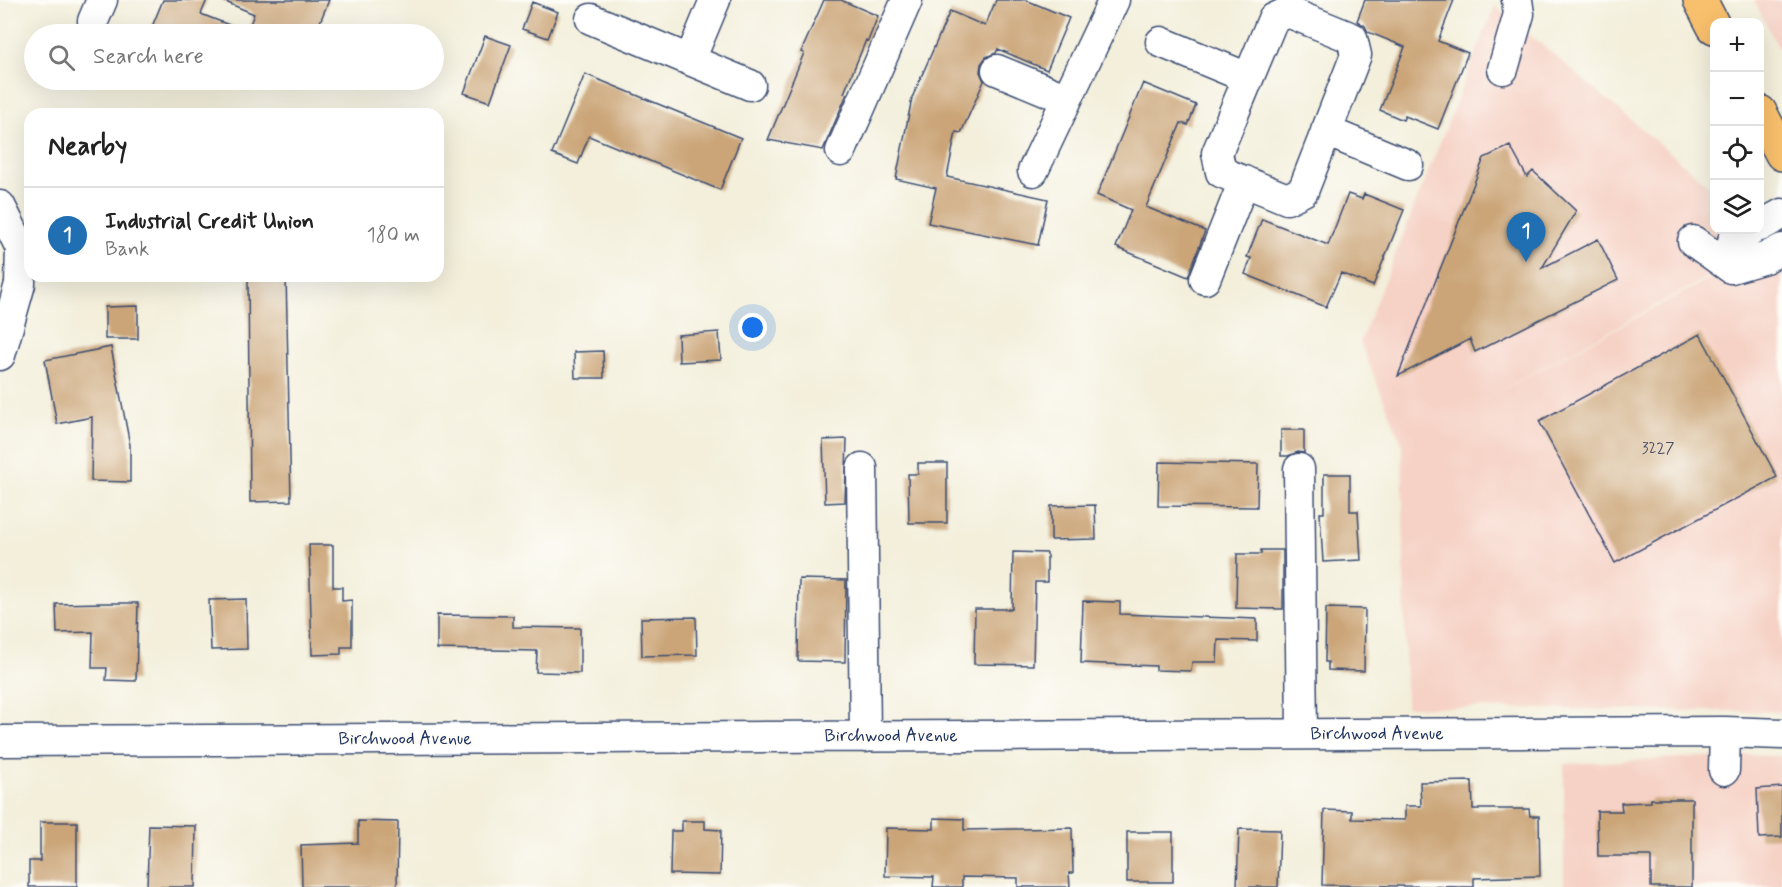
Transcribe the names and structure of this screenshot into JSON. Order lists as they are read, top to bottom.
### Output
{
  "streets": {
    "street": ["Birchwood Avenue"]
  },
  "house_numbers": ["3227"],
  "page": {
    "map_buttons": ["+", "−"],
    "search": "Search here",
    "heading": "Nearby",
    "list": [
      {
        "mark": "1",
        "name": "Industrial Credit Union",
        "note": "Bank",
        "value": "180 m"
      }
    ],
    "pins": "1"
  }
}
